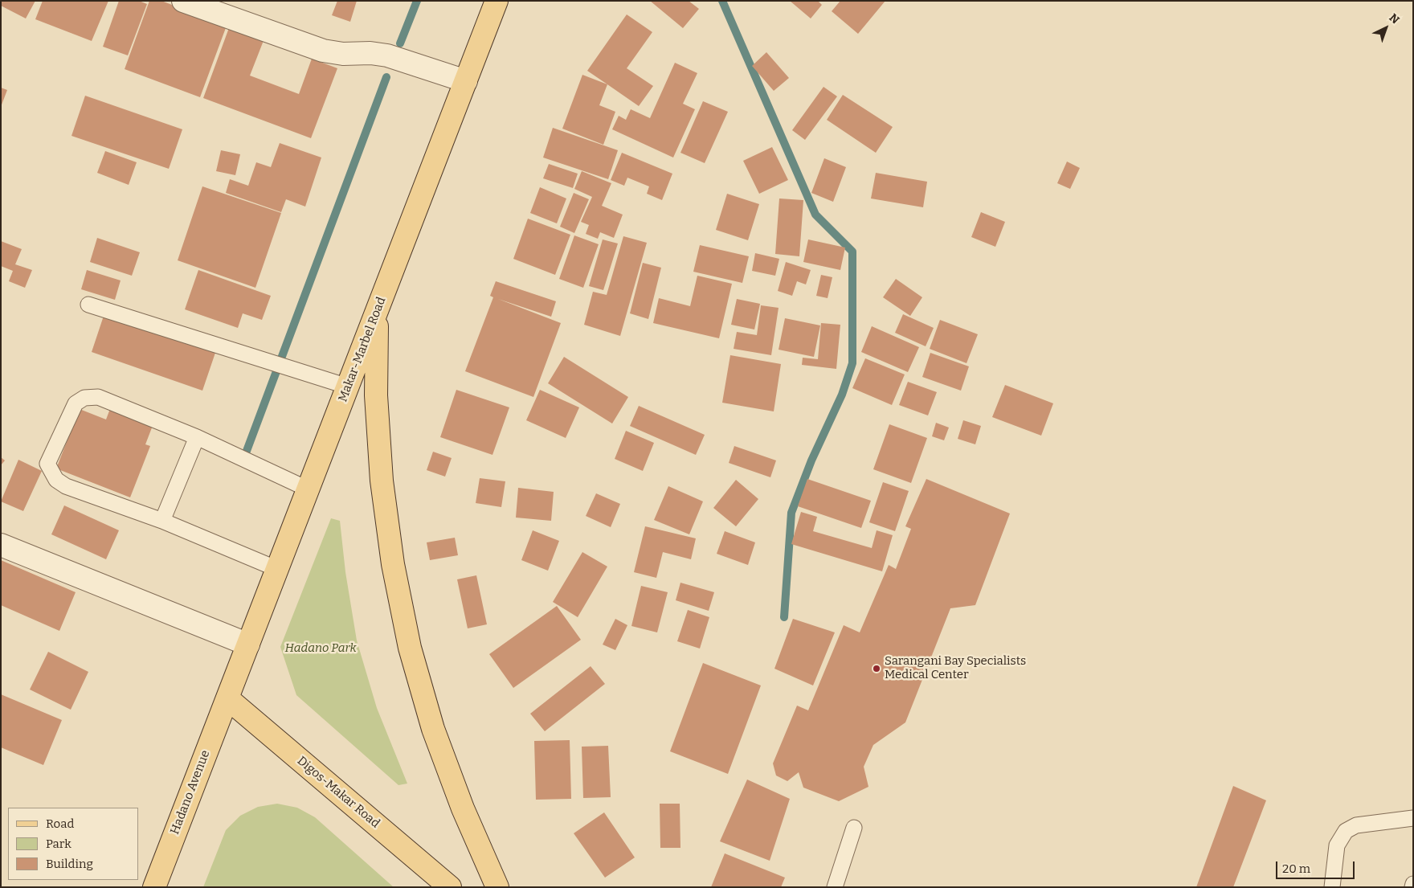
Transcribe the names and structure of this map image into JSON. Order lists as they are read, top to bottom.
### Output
{
  "streets": {
    "main road": ["Makar-Marbel Road", "Hadano Avenue", "Digos-Makar Road"]
  },
  "crossings": [
    ["Makar-Marbel Road", "Hadano Avenue"],
    ["Makar-Marbel Road", "Digos-Makar Road"],
    ["Hadano Avenue", "Digos-Makar Road"]
  ],
  "parks": ["Hadano Park"],
  "places": ["Sarangani Bay Specialists Medical Center"],
  "legend": ["Road", "Park", "Building"],
  "scale_bar": "20 m",
  "north": "top right"
}
